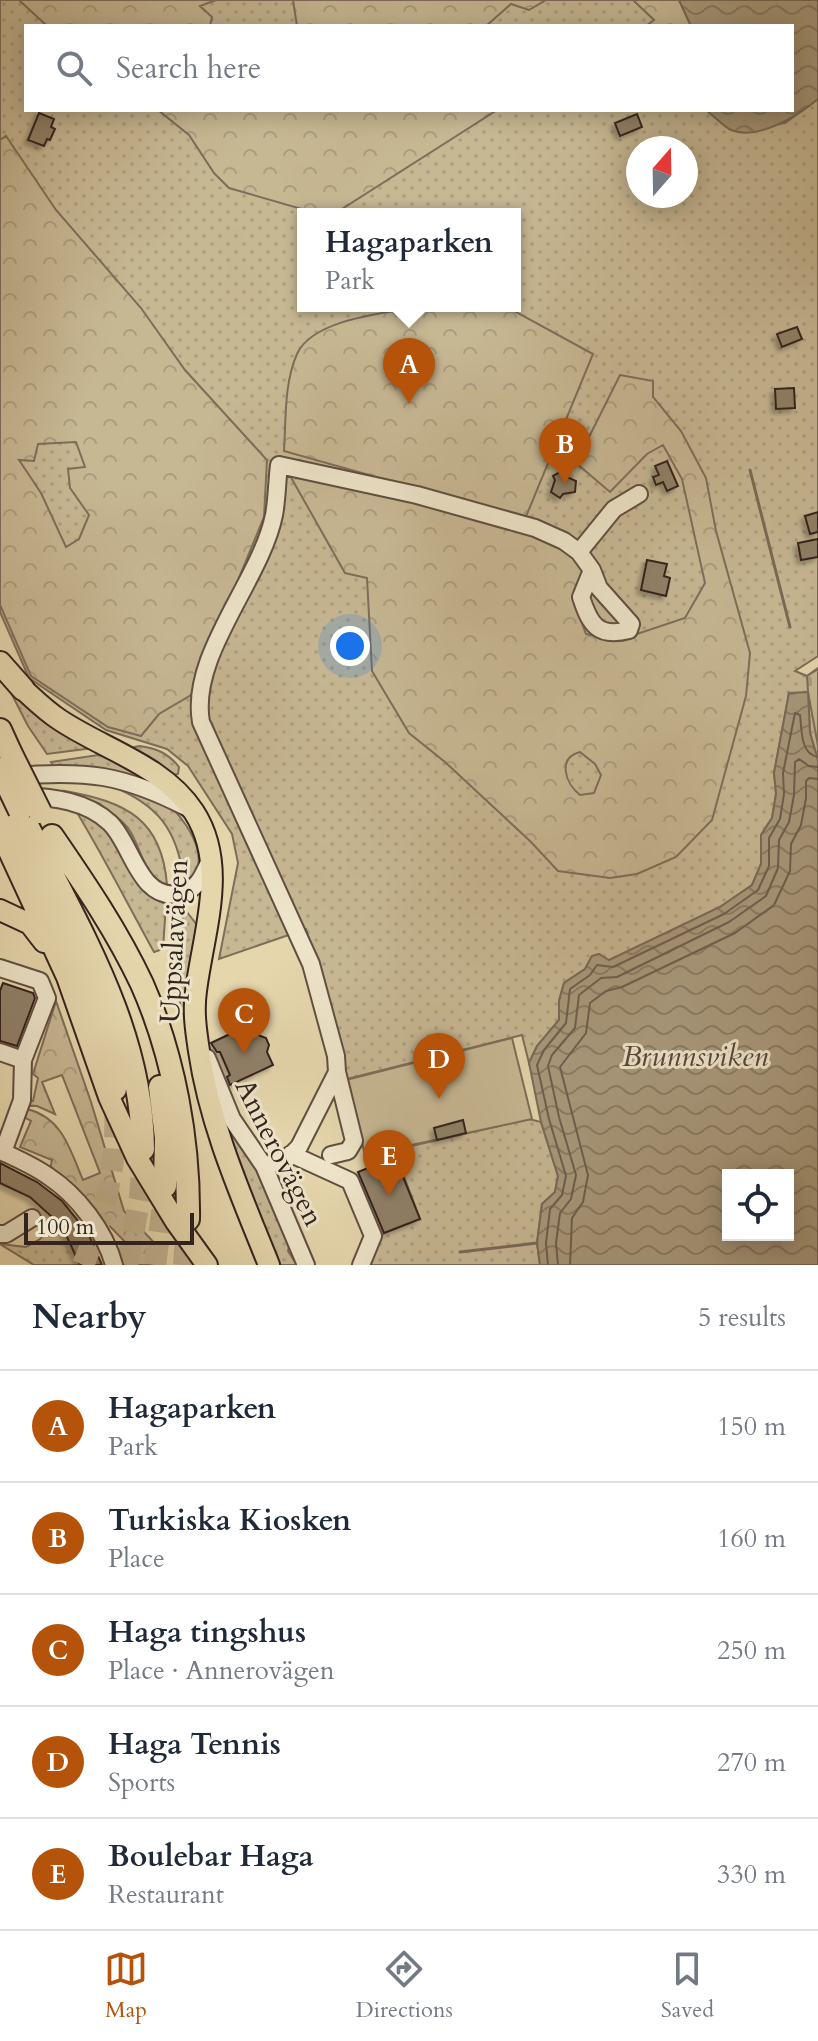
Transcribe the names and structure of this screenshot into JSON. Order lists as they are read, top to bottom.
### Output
{
  "streets": {
    "highway": ["Uppsalavägen"],
    "street": ["Annerovägen"]
  },
  "crossings": [
    ["Uppsalavägen", "Annerovägen"]
  ],
  "water": ["Brunnsviken"],
  "scale_bar": "100 m",
  "north": "top",
  "page": {
    "search": "Search here",
    "popup": ["Hagaparken", "Park"],
    "pins": [
      "A",
      "B",
      "C",
      "D",
      "E"
    ],
    "scale": "100 m",
    "heading": ["Nearby", "5 results"],
    "list": [
      {
        "mark": "A",
        "name": "Hagaparken",
        "note": "Park",
        "value": "150 m"
      },
      {
        "mark": "B",
        "name": "Turkiska Kiosken",
        "note": "Place",
        "value": "160 m"
      },
      {
        "mark": "C",
        "name": "Haga tingshus",
        "note": "Place · Annerovägen",
        "value": "250 m"
      },
      {
        "mark": "D",
        "name": "Haga Tennis",
        "note": "Sports",
        "value": "270 m"
      },
      {
        "mark": "E",
        "name": "Boulebar Haga",
        "note": "Restaurant",
        "value": "330 m"
      }
    ],
    "nav": ["Map", "Directions", "Saved"]
  }
}
